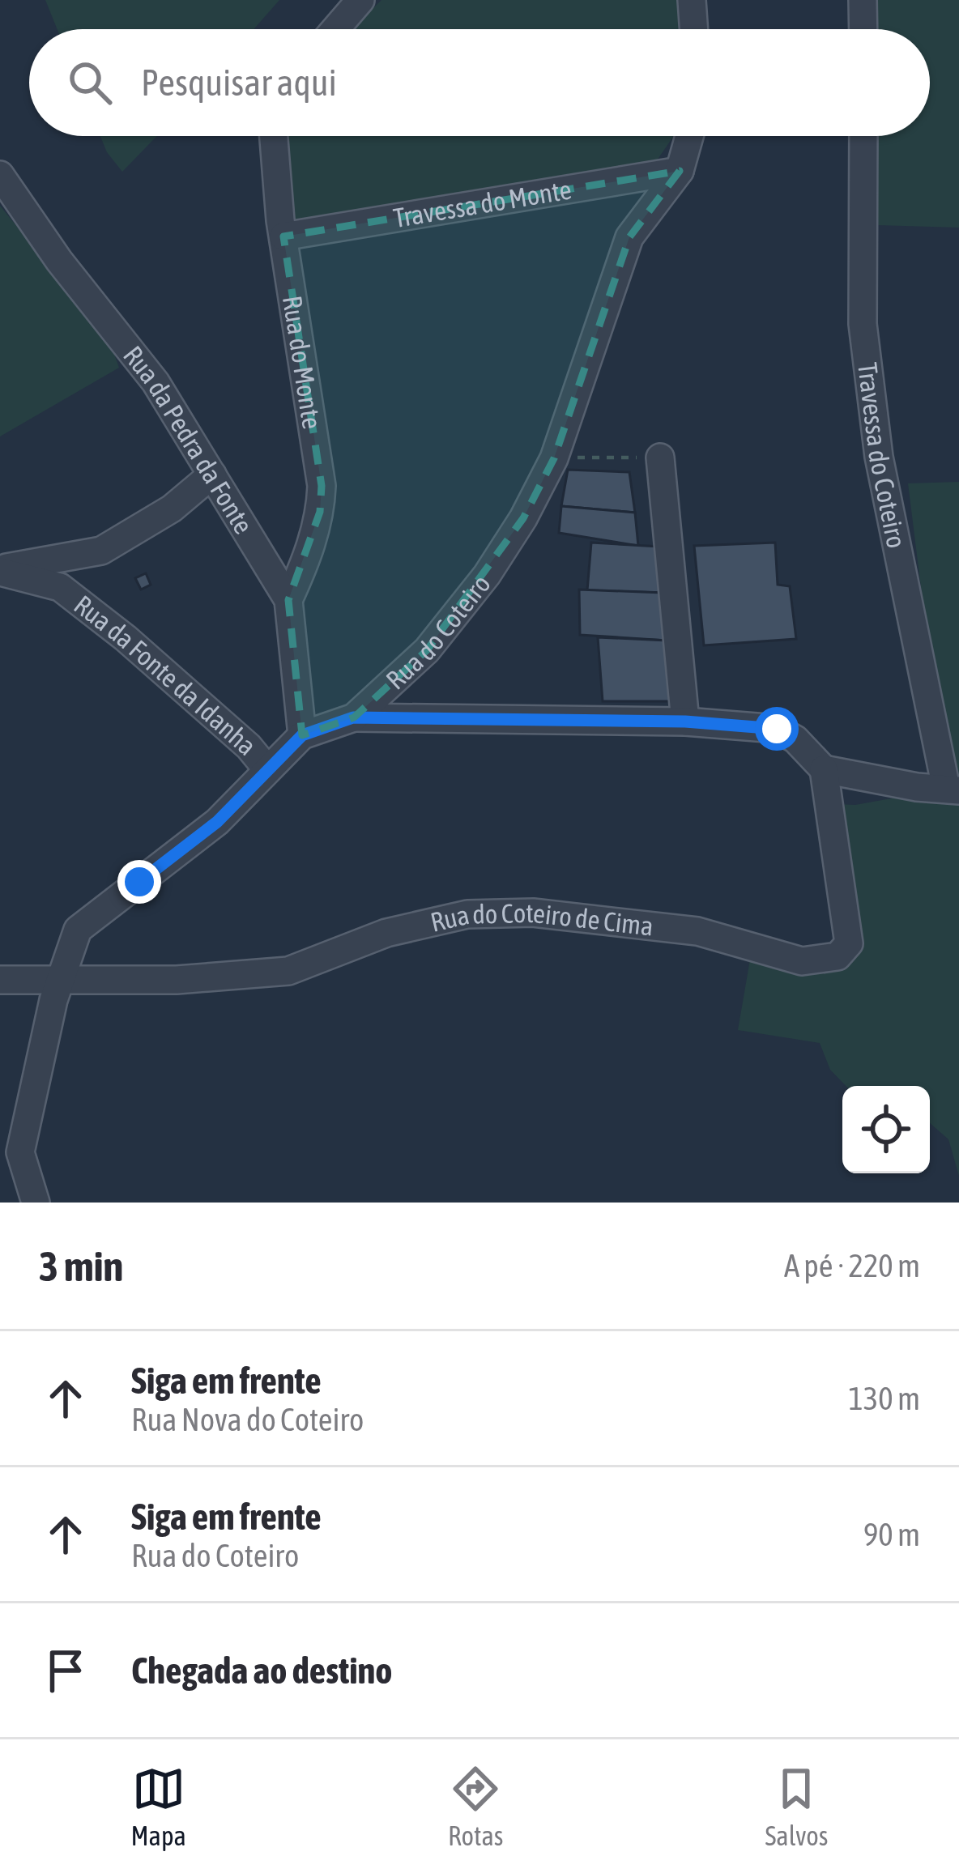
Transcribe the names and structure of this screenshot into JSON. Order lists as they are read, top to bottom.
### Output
{
  "streets": {
    "street": [
      "Travessa do Monte",
      "Rua do Monte",
      "Rua da Pedra da Fonte",
      "Travessa do Coteiro",
      "Rua do Coteiro",
      "Rua da Fonte da Idanha",
      "Rua do Coteiro de Cima"
    ]
  },
  "crossings": [
    ["Travessa do Monte", "Rua do Monte"],
    ["Travessa do Monte", "Rua do Coteiro"],
    ["Rua do Monte", "Rua da Pedra da Fonte"],
    ["Rua da Pedra da Fonte", "Rua do Coteiro"],
    ["Rua do Coteiro", "Rua da Fonte da Idanha"],
    ["Rua do Coteiro", "Rua do Coteiro de Cima"]
  ],
  "page": {
    "search": "Pesquisar aqui",
    "heading": ["3 min", "A pé · 220 m"],
    "list": [
      ["Siga em frente", "Rua Nova do Coteiro", "130 m"],
      ["Siga em frente", "Rua do Coteiro", "90 m"],
      "Chegada ao destino"
    ],
    "nav": ["Mapa", "Rotas", "Salvos"]
  }
}
